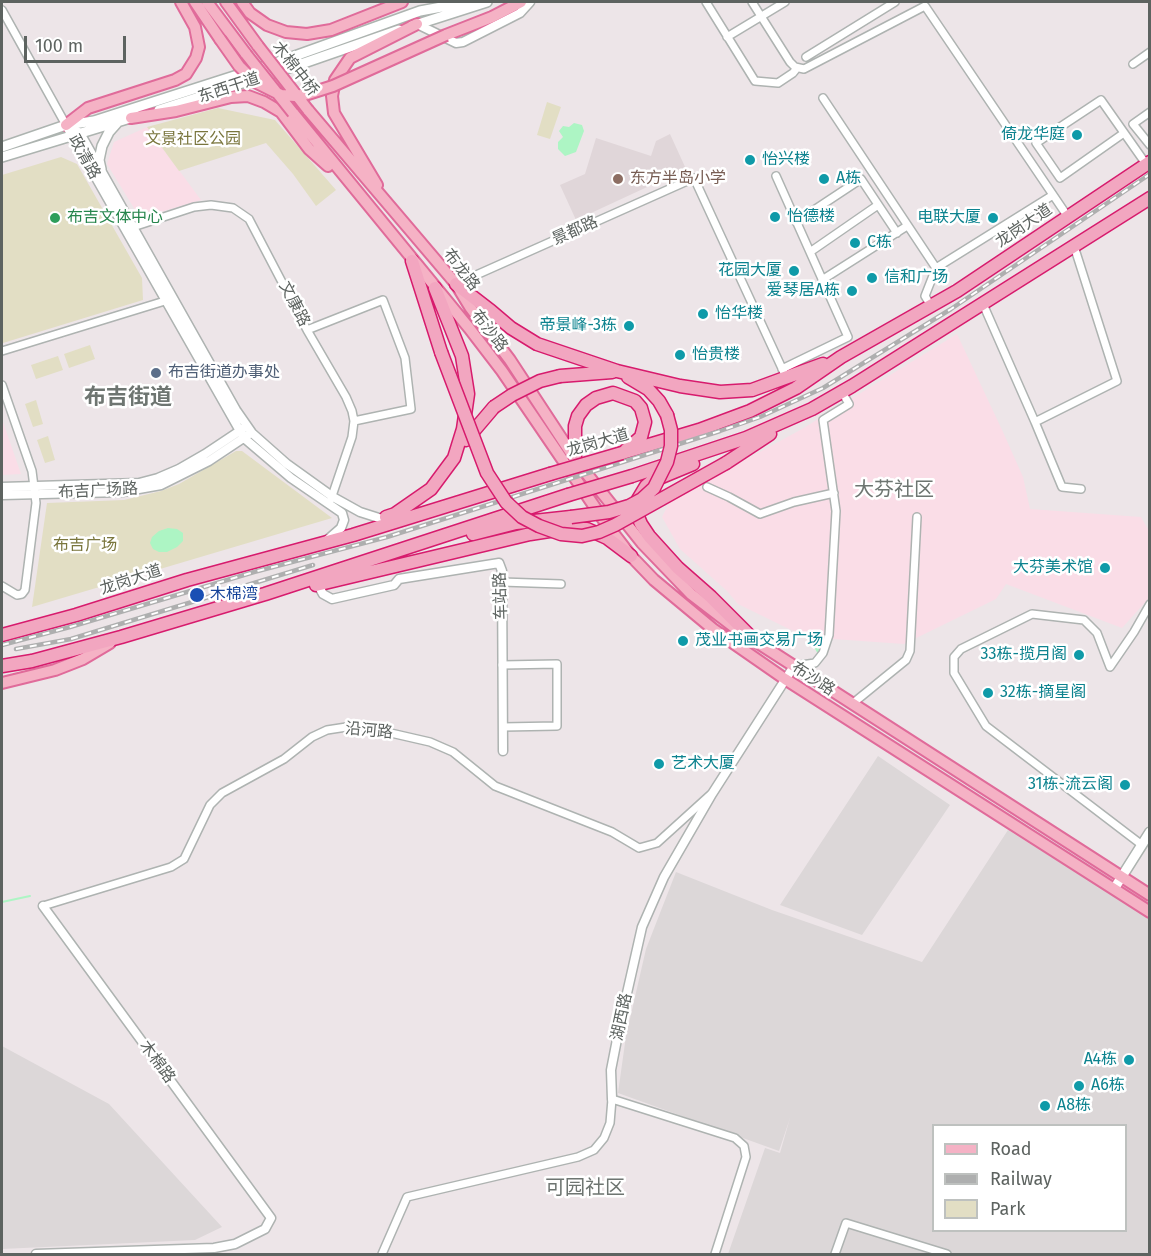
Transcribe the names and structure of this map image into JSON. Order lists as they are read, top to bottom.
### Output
{
  "streets": {
    "highway": ["龙岗大道"],
    "main road": [
      "木棉中桥",
      "东西干道",
      "布龙路",
      "布沙路"
    ],
    "street": [
      "政清路",
      "景都路",
      "文康路",
      "布吉广场路",
      "车站路",
      "沿河路",
      "湖西路",
      "木棉路"
    ]
  },
  "crossings": [
    ["木棉中桥", "布龙路"],
    ["东西干道", "政清路"],
    ["政清路", "龙岗大道"],
    ["政清路", "文康路"],
    ["政清路", "布吉广场路"],
    ["景都路", "布龙路"],
    ["布龙路", "布沙路"],
    ["布沙路", "湖西路"],
    ["沿河路", "湖西路"],
    ["沿河路", "木棉路"]
  ],
  "districts": ["布吉街道", "大芬社区", "可园社区"],
  "parks": ["文景社区公园", "布吉广场"],
  "places": [
    "倚龙华庭",
    "怡兴楼",
    "东方半岛小学",
    "A栋",
    "怡德楼",
    "布吉文体中心",
    "电联大厦",
    "C栋",
    "花园大厦",
    "信和广场",
    "爱琴居A栋",
    "怡华楼",
    "帝景峰-3栋",
    "怡贵楼",
    "布吉街道办事处",
    "大芬美术馆",
    "木棉湾",
    "茂业书画交易广场",
    "33栋-揽月阁",
    "32栋-摘星阁",
    "艺术大厦",
    "31栋-流云阁",
    "A4栋",
    "A6栋",
    "A8栋"
  ],
  "legend": ["Road", "Railway", "Park"],
  "scale_bar": "100 m"
}
